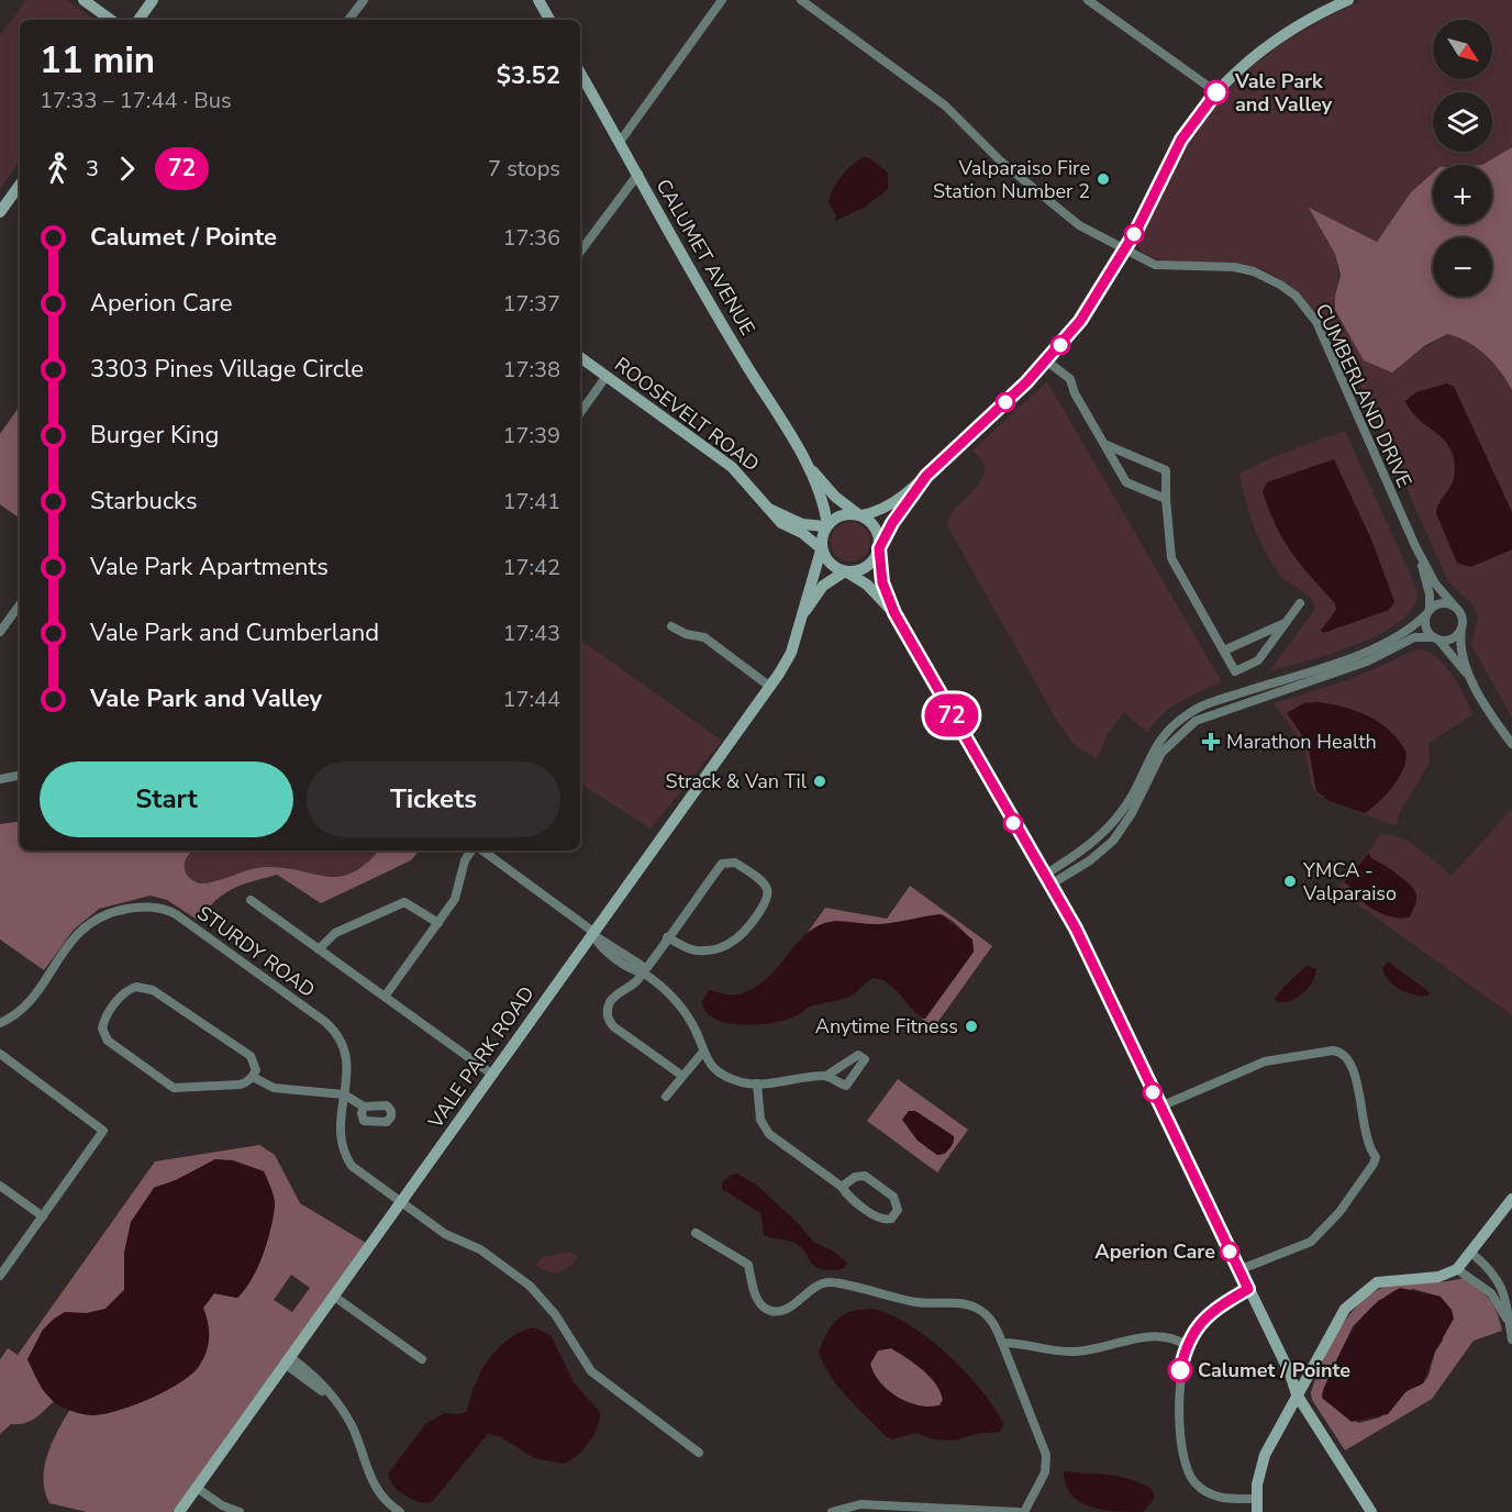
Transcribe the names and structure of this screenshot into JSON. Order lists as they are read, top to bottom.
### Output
{
  "streets": {
    "main road": ["CALUMET AVENUE", "ROOSEVELT ROAD", "VALE PARK ROAD"],
    "street": ["CUMBERLAND DRIVE", "STURDY ROAD"]
  },
  "crossings": [
    ["CALUMET AVENUE", "ROOSEVELT ROAD"],
    ["CALUMET AVENUE", "VALE PARK ROAD"],
    ["ROOSEVELT ROAD", "VALE PARK ROAD"],
    ["STURDY ROAD", "VALE PARK ROAD"]
  ],
  "places": {
    "other": [
      "Vale Park and Valley",
      "Valparaiso Fire Station Number 2",
      "Strack & Van Til",
      "YMCA - Valparaiso",
      "Anytime Fitness",
      "Aperion Care",
      "Calumet / Pointe"
    ],
    "health": ["Marathon Health"]
  },
  "lines": ["bus line 72"],
  "north": "bottom right",
  "page": {
    "on_map": "72",
    "map_buttons": ["+", "−"],
    "heading": ["11 min", "17:33 – 17:44 · Bus", "$3.52"],
    "legs": ["3", "72", "7 stops"],
    "list": [
      {
        "name": "Calumet / Pointe",
        "value": "17:36"
      },
      {
        "name": "Aperion Care",
        "value": "17:37"
      },
      {
        "name": "3303 Pines Village Circle",
        "value": "17:38"
      },
      {
        "name": "Burger King",
        "value": "17:39"
      },
      {
        "name": "Starbucks",
        "value": "17:41"
      },
      {
        "name": "Vale Park Apartments",
        "value": "17:42"
      },
      {
        "name": "Vale Park and Cumberland",
        "value": "17:43"
      },
      {
        "name": "Vale Park and Valley",
        "value": "17:44"
      }
    ],
    "buttons": ["Start", "Tickets"]
  }
}
